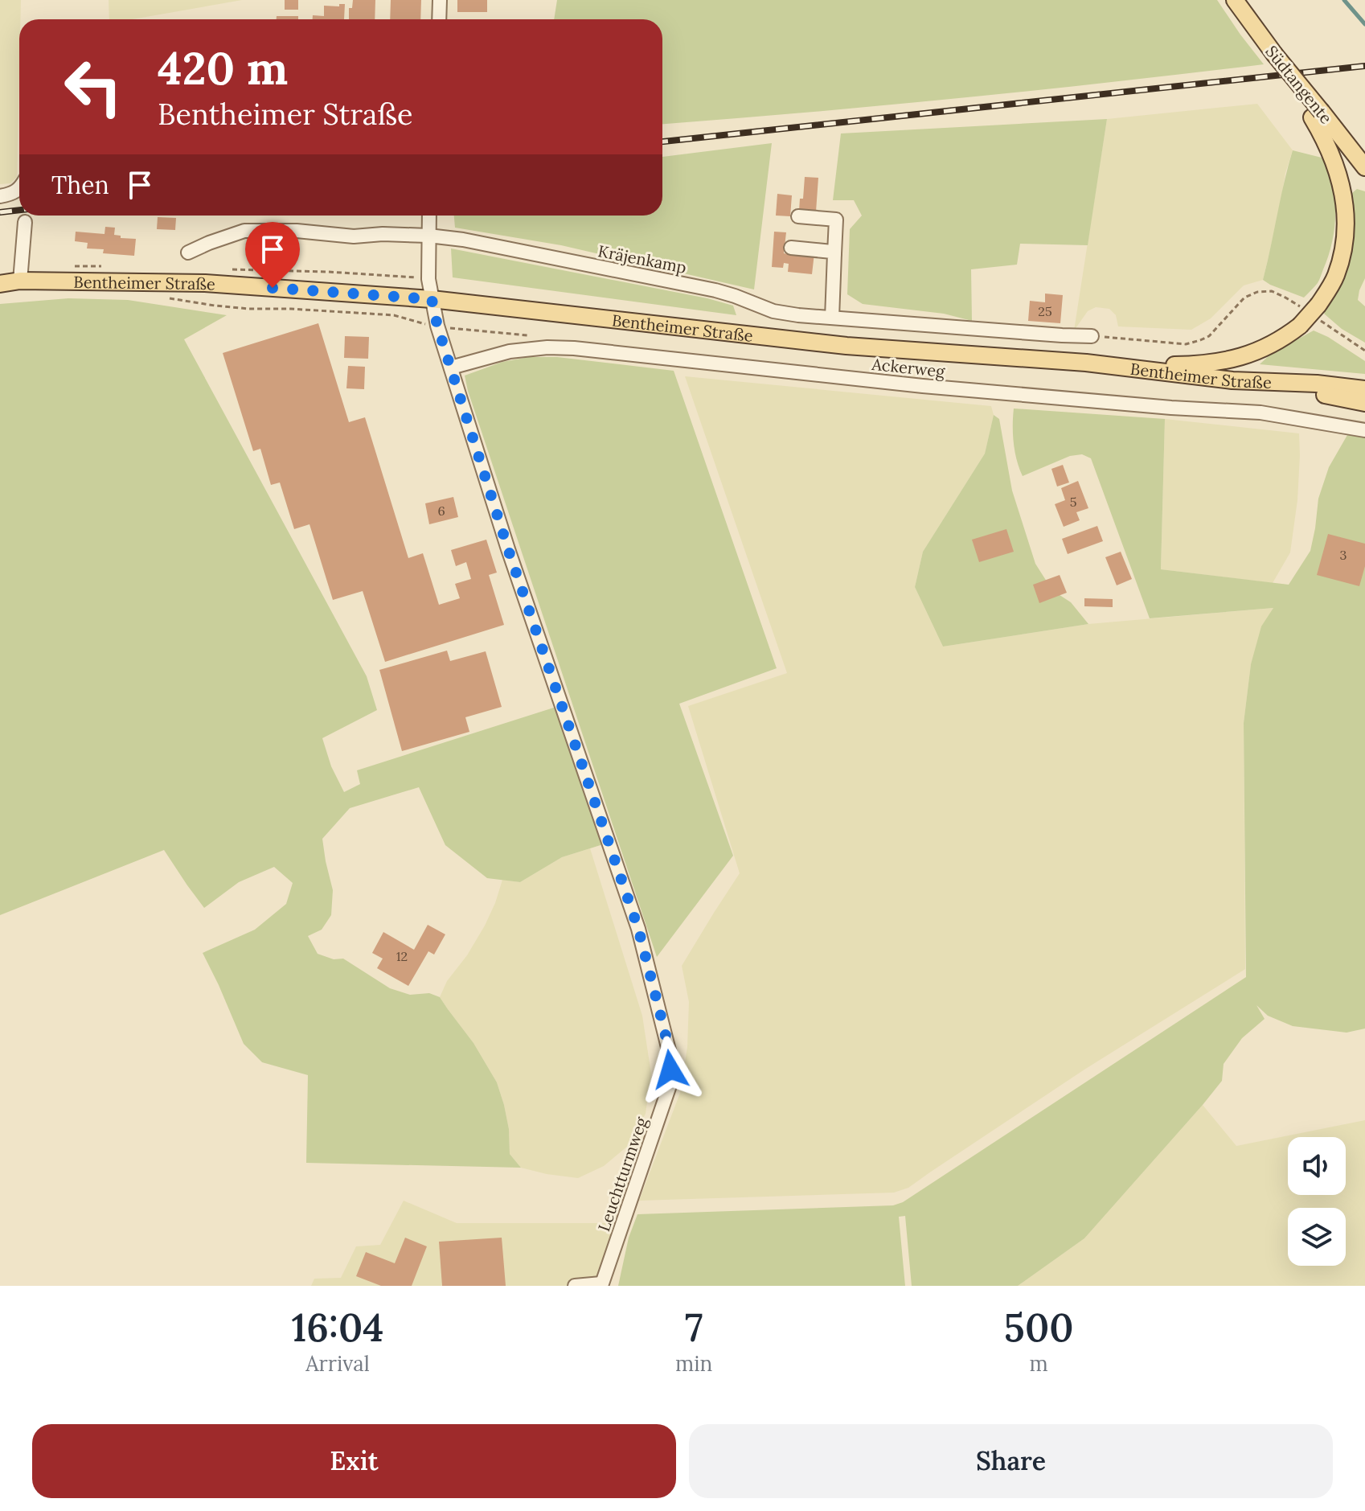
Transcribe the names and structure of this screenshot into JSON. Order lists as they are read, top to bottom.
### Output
{
  "streets": {
    "main road": ["Südtangente", "Bentheimer Straße"],
    "street": ["Kräjenkamp", "Ackerweg", "Leuchtturmweg"]
  },
  "crossings": [
    ["Kräjenkamp", "Leuchtturmweg"],
    ["Bentheimer Straße", "Leuchtturmweg"],
    ["Ackerweg", "Leuchtturmweg"]
  ],
  "house_numbers": [
    "25",
    "5",
    "6",
    "3",
    "12"
  ],
  "page": {
    "turn": ["420 m", "Bentheimer Straße"],
    "then": "Then",
    "eta": [
      "16:04",
      "Arrival",
      "7",
      "min",
      "500",
      "m"
    ],
    "buttons": ["Exit", "Share"]
  }
}
